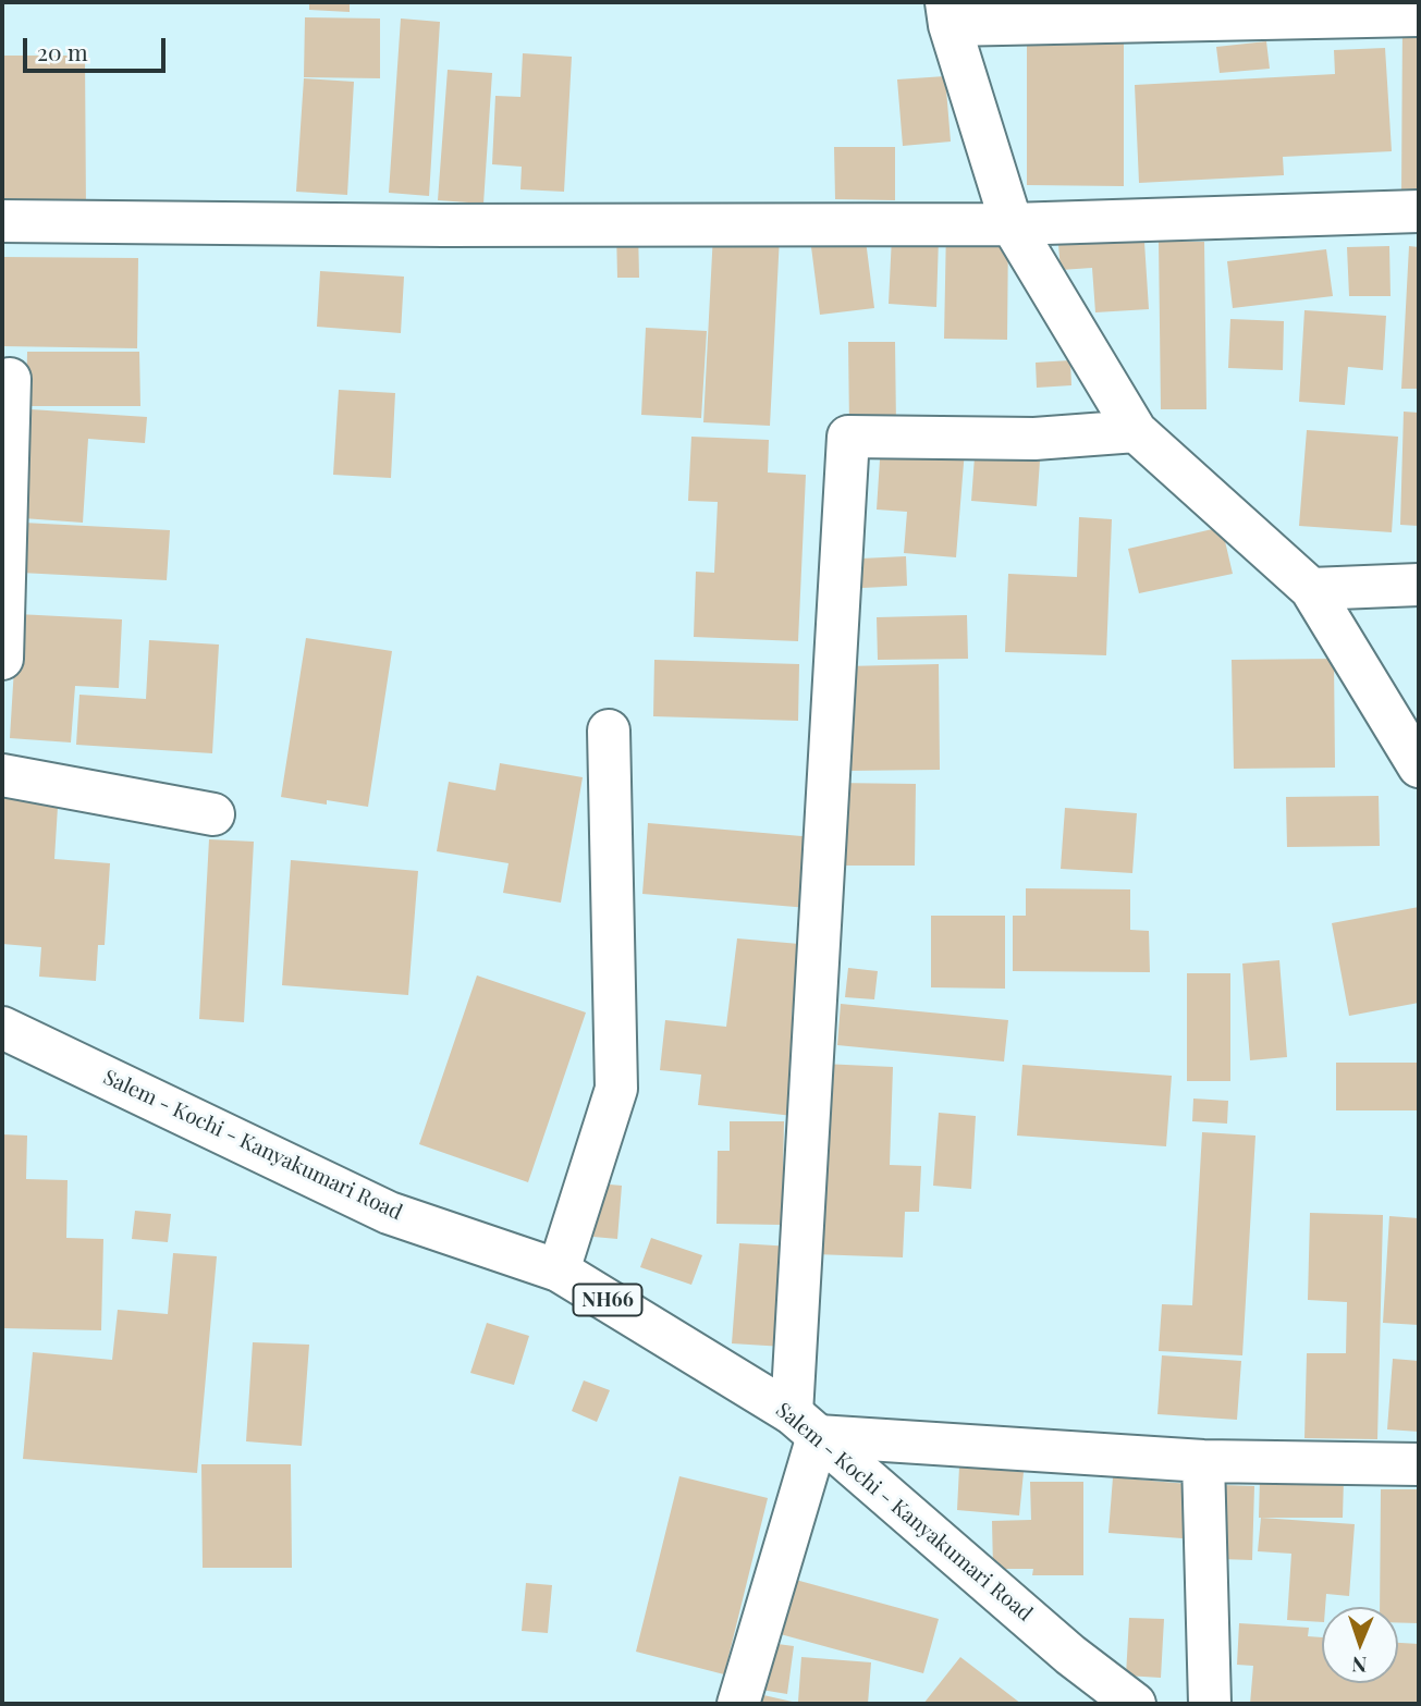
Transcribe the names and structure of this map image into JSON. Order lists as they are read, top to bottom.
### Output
{
  "streets": {
    "main road": ["Salem - Kochi - Kanyakumari Road", "NH66"]
  },
  "scale_bar": "20 m",
  "north": "bottom"
}
